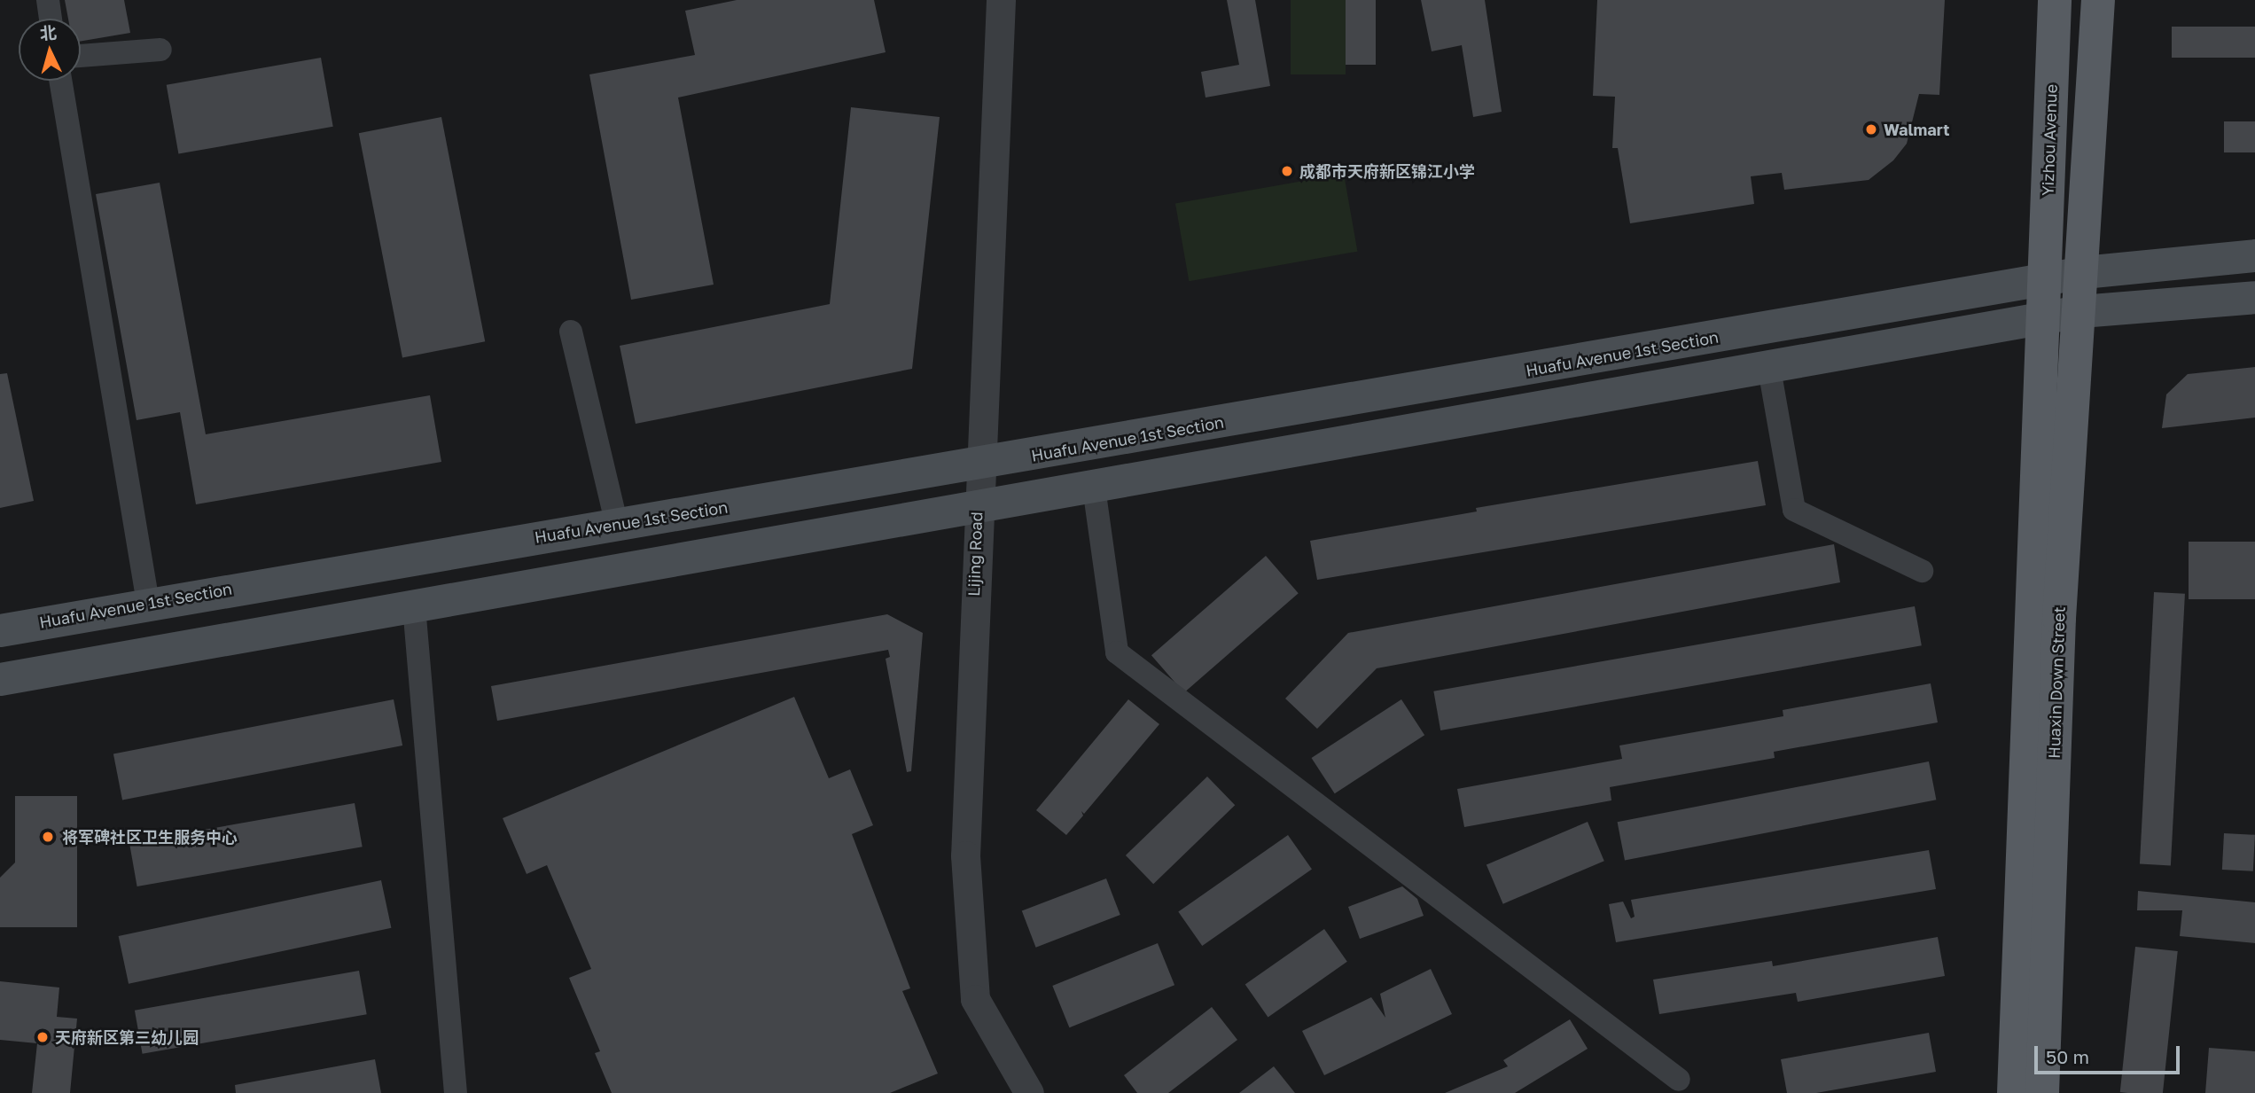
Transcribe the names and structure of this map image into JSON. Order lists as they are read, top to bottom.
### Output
{
  "streets": {
    "main road": ["Yizhou Avenue", "Huafu Avenue 1st Section", "Huaxin Down Street"],
    "street": ["Lijing Road"]
  },
  "crossings": [
    ["Yizhou Avenue", "Huafu Avenue 1st Section"],
    ["Huafu Avenue 1st Section", "Lijing Road"],
    ["Huafu Avenue 1st Section", "Huaxin Down Street"]
  ],
  "places": [
    "Walmart",
    "成都市天府新区锦江小学",
    "将军碑社区卫生服务中心",
    "天府新区第三幼儿园"
  ],
  "scale_bar": "50 m",
  "north": "top"
}
